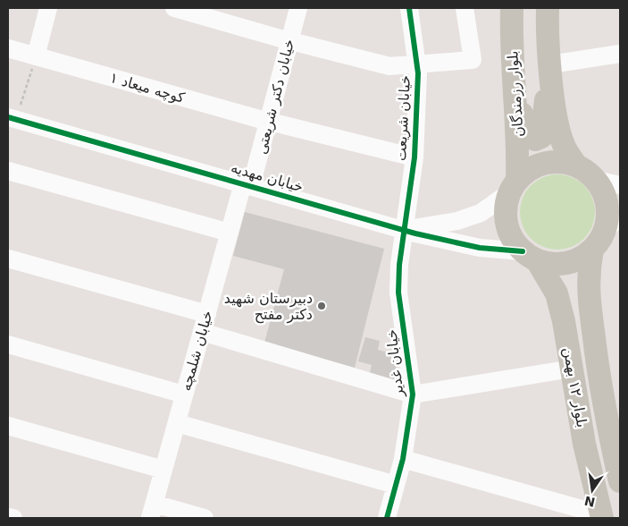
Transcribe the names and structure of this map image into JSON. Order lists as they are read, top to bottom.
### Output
{
  "streets": {
    "main road": ["بلوار رزمندگان", "بلوار ۱۲ بهمن"],
    "street": [
      "کوچه میعاد ۱",
      "خیابان دکتر شریعتی",
      "خیابان شریعت",
      "خیابان مهدیه",
      "خیابان شلمچه",
      "خیابان غدیر"
    ]
  },
  "crossings": [
    ["کوچه میعاد ۱", "خیابان دکتر شریعتی"],
    ["کوچه میعاد ۱", "خیابان شریعت"],
    ["بلوار رزمندگان", "خیابان مهدیه"],
    ["بلوار رزمندگان", "بلوار ۱۲ بهمن"],
    ["خیابان دکتر شریعتی", "خیابان مهدیه"],
    ["خیابان دکتر شریعتی", "خیابان شلمچه"],
    ["خیابان شریعت", "خیابان مهدیه"],
    ["خیابان شریعت", "خیابان غدیر"],
    ["خیابان مهدیه", "خیابان شلمچه"],
    ["خیابان مهدیه", "خیابان غدیر"],
    ["خیابان مهدیه", "بلوار ۱۲ بهمن"]
  ],
  "places": ["دبیرستان شهید دکتر مفتح"],
  "north": "bottom"
}
